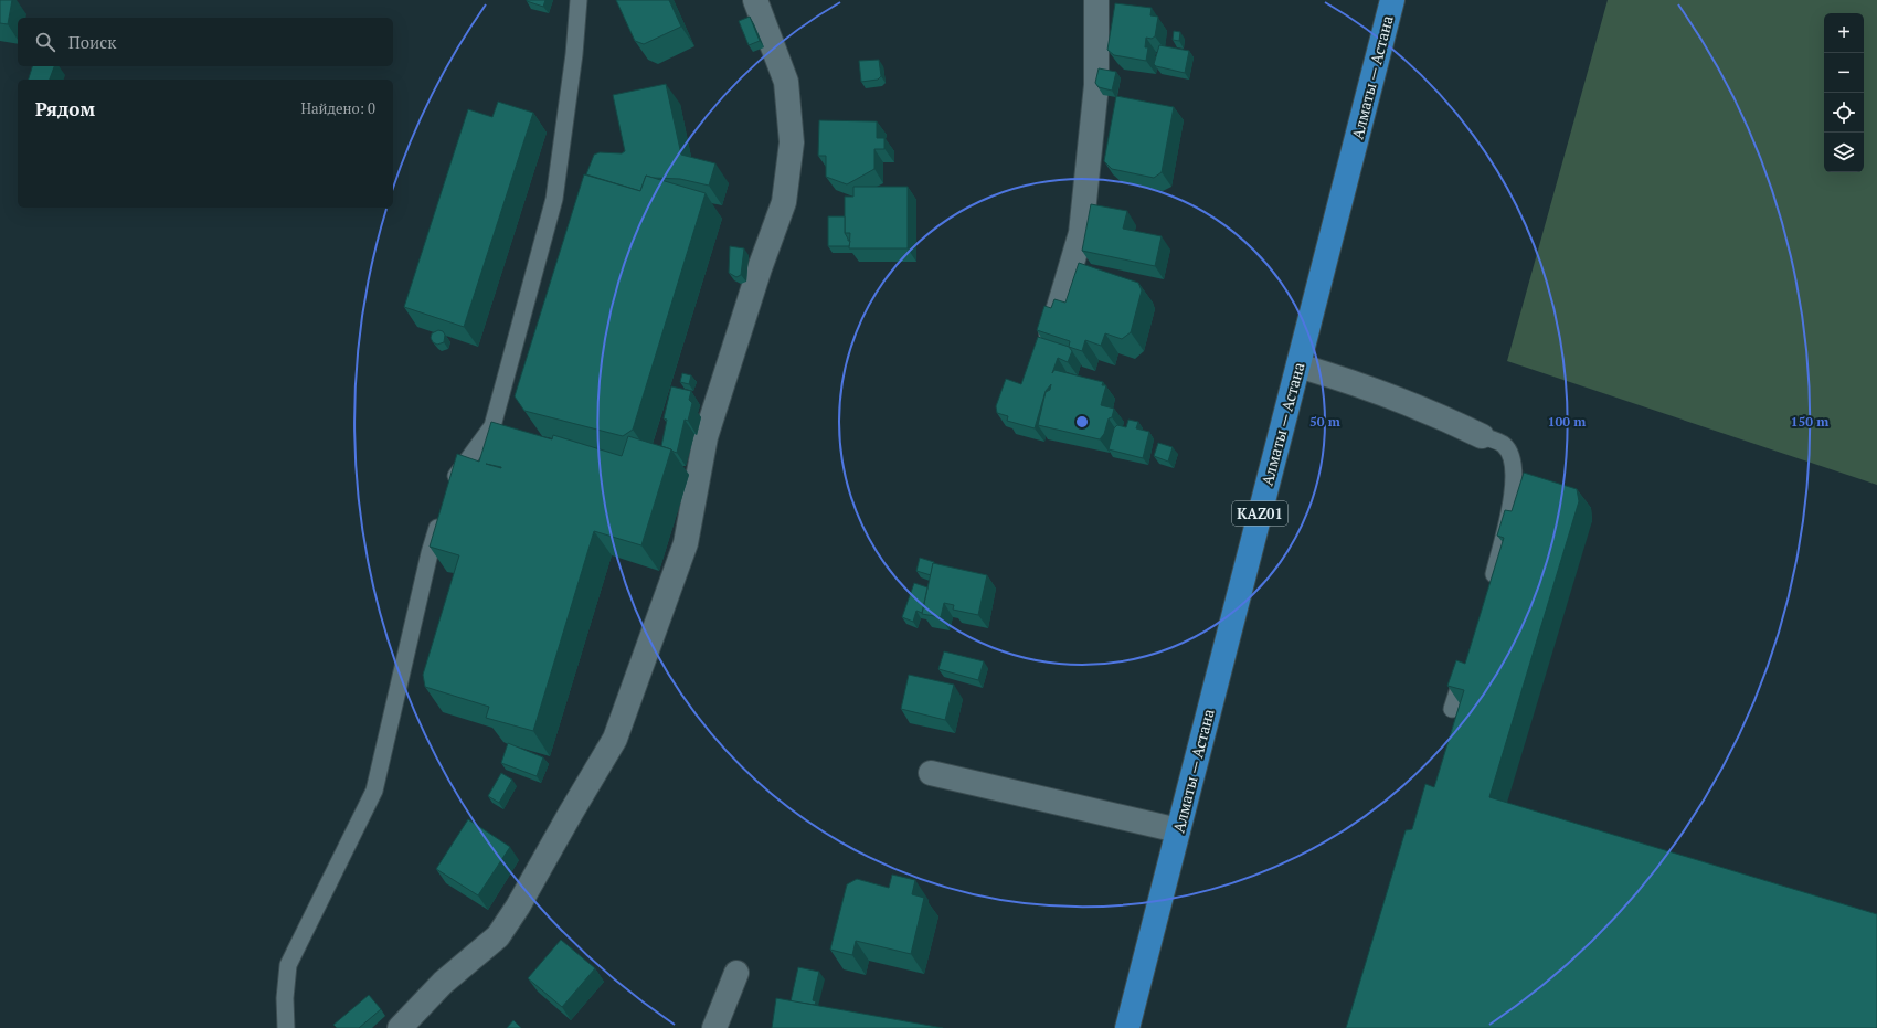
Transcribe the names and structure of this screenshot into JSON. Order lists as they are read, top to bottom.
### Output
{
  "streets": {
    "highway": ["Алматы — Астана", "KАZ01"]
  },
  "page": {
    "map_buttons": ["+", "−"],
    "search": "Поиск",
    "heading": ["Рядом", "Найдено: 0"]
  },
  "rings": ["50 m", "100 m", "150 m"]
}
